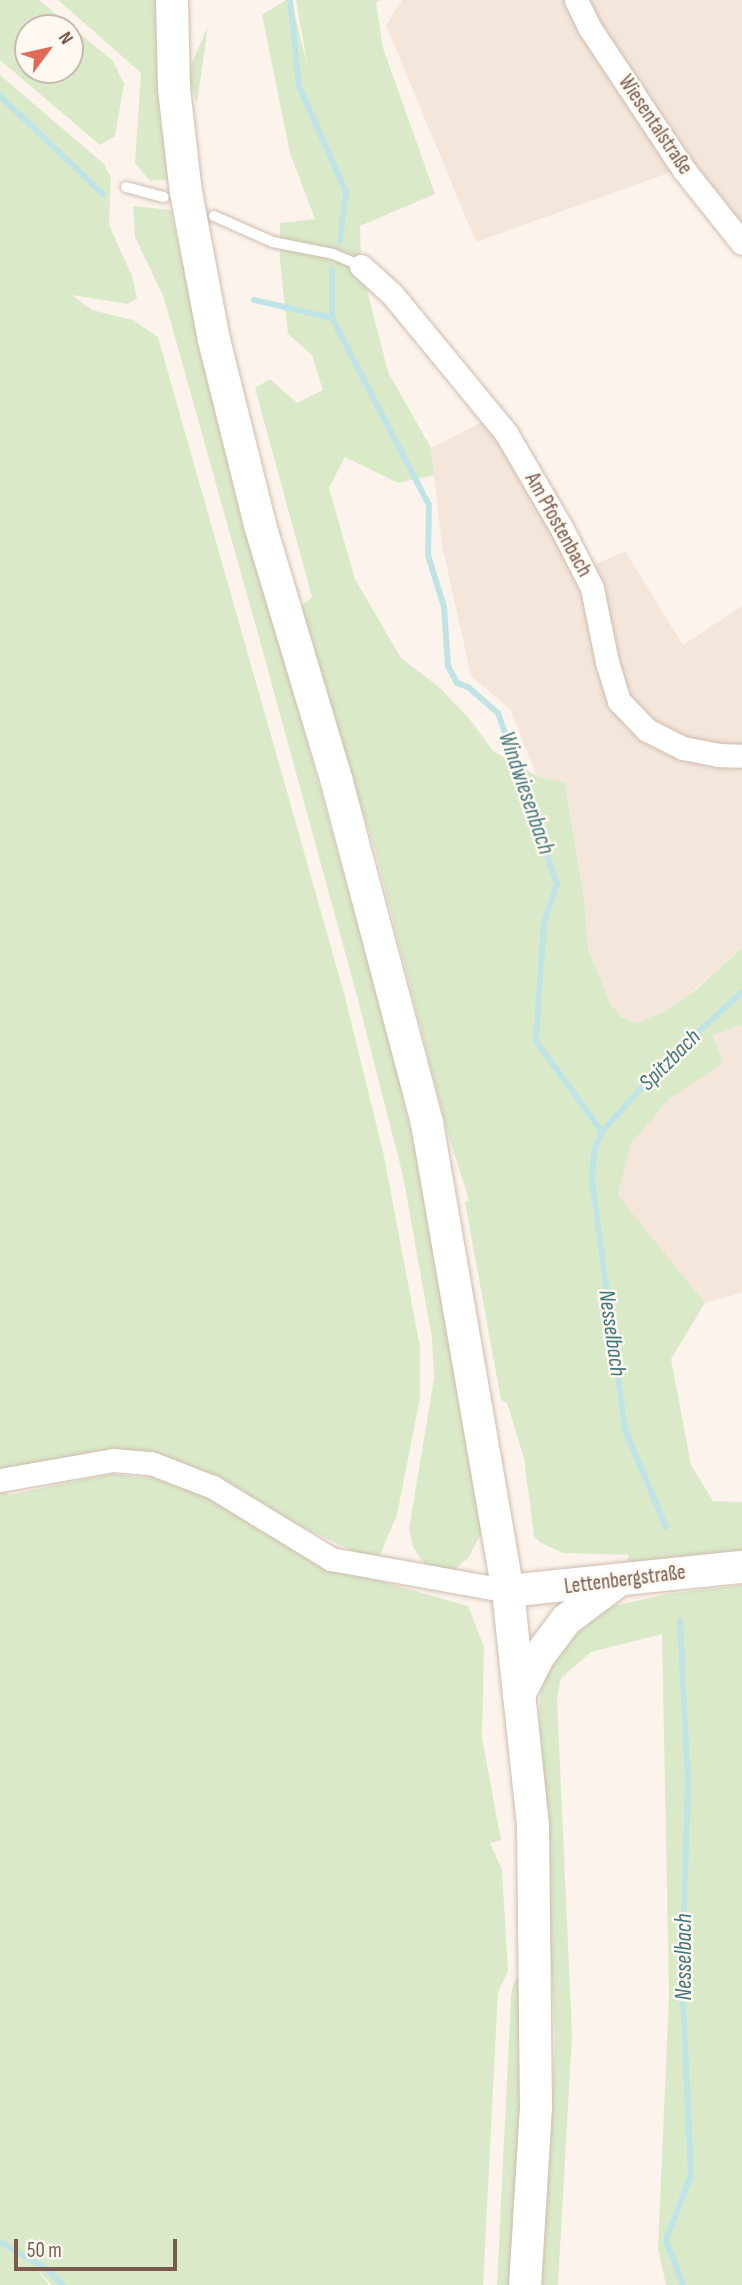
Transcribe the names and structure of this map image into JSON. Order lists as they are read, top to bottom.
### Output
{
  "streets": {
    "main road": ["Lettenbergstraße"],
    "street": ["Wiesentalstraße", "Am Pfostenbach"]
  },
  "water": ["Windwiesenbach", "Spitzbach", "Nesselbach"],
  "scale_bar": "50 m",
  "north": "top right"
}
